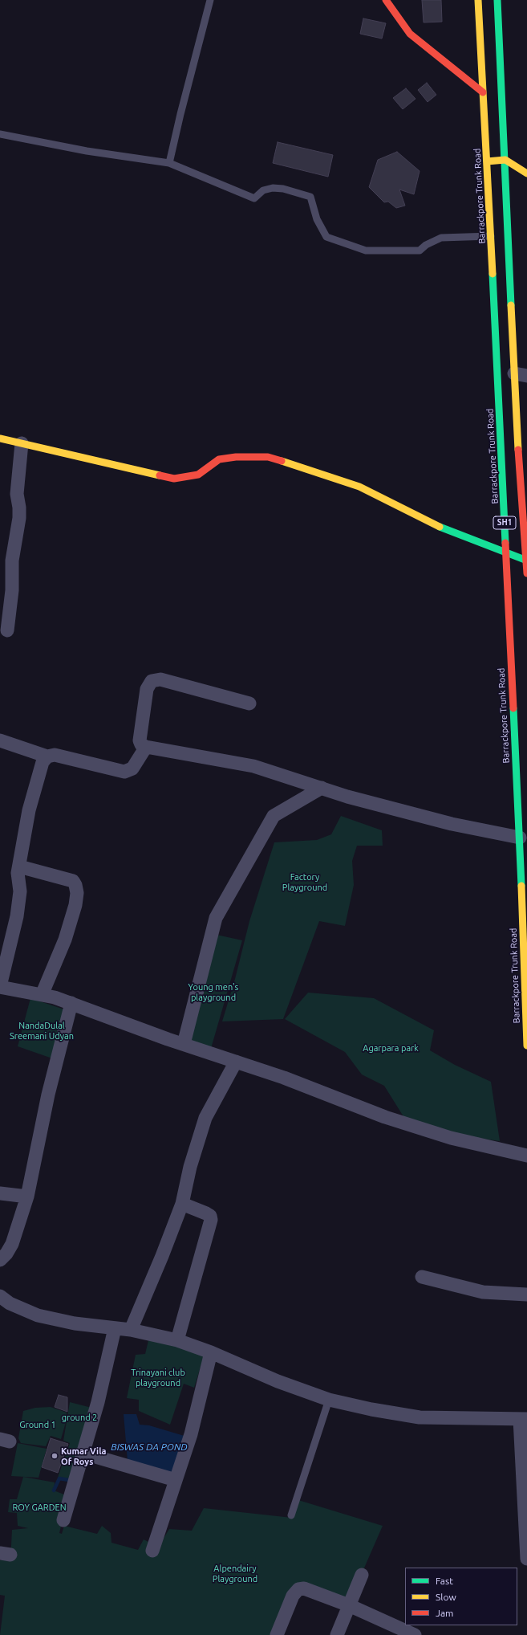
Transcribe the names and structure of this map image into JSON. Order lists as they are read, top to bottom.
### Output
{
  "streets": {
    "main road": ["Barrackpore Trunk Road", "SH1"]
  },
  "water": ["BISWAS DA POND"],
  "parks": [
    "Factory Playground",
    "Young men's playground",
    "NandaDulal Sreemani Udyan",
    "Agarpara park",
    "Trinayani club playground",
    "ground 2",
    "Ground 1",
    "ROY GARDEN",
    "Alpendairy Playground"
  ],
  "places": ["Kumar Vila Of Roys"],
  "legend": ["Fast", "Slow", "Jam"]
}
